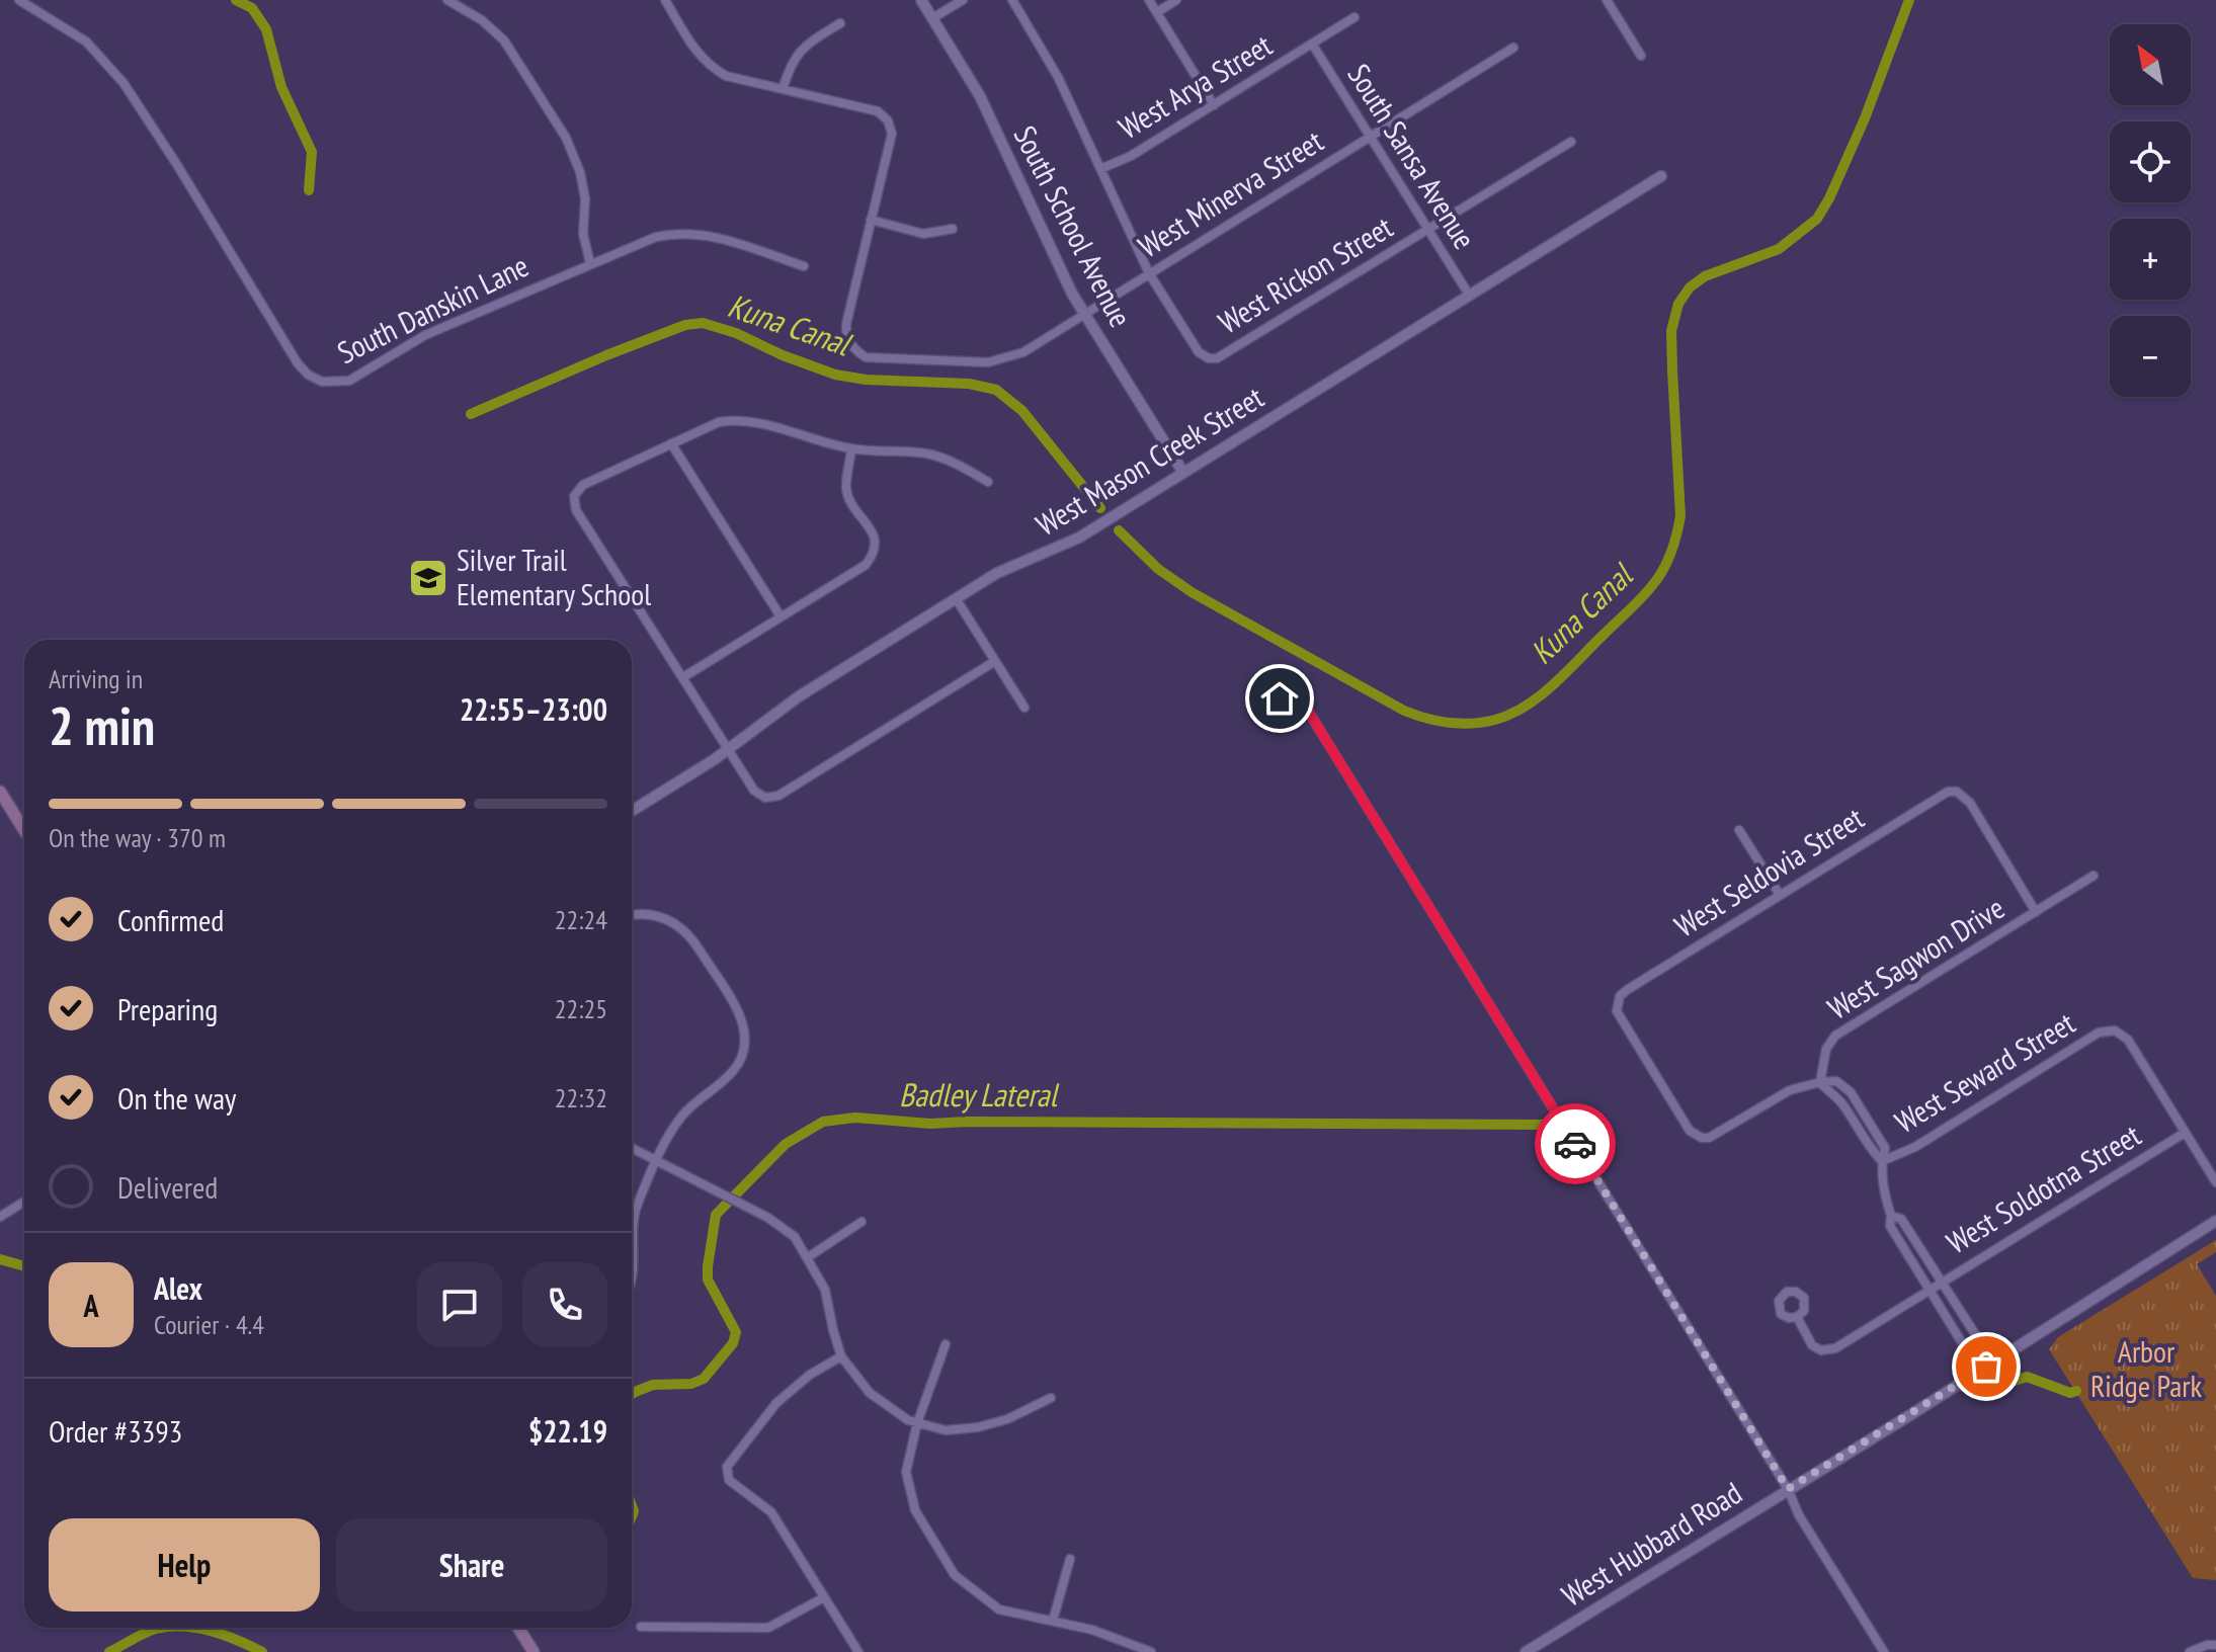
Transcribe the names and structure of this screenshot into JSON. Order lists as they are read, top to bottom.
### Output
{
  "streets": {
    "street": [
      "West Arya Street",
      "South Sansa Avenue",
      "West Minerva Street",
      "South School Avenue",
      "West Rickon Street",
      "South Danskin Lane",
      "West Mason Creek Street",
      "West Seldovia Street",
      "West Sagwon Drive",
      "West Seward Street",
      "West Soldotna Street",
      "West Hubbard Road"
    ]
  },
  "crossings": [
    ["West Arya Street", "South Sansa Avenue"],
    ["South Sansa Avenue", "West Minerva Street"],
    ["South Sansa Avenue", "West Rickon Street"],
    ["South Sansa Avenue", "West Mason Creek Street"],
    ["West Minerva Street", "South School Avenue"],
    ["West Minerva Street", "West Rickon Street"],
    ["South School Avenue", "West Mason Creek Street"],
    ["West Seldovia Street", "West Sagwon Drive"],
    ["West Seward Street", "West Soldotna Street"]
  ],
  "water": ["Kuna Canal", "Badley Lateral"],
  "parks": ["Arbor Ridge Park"],
  "places": {
    "school or university": ["Silver Trail Elementary School"]
  },
  "north": "top left",
  "page": {
    "map_buttons": ["+", "−"],
    "heading": ["2 min", "Arriving in", "22:55–23:00"],
    "panel": [
      "Alex",
      "Courier · 4.4",
      "Order #3393",
      "$22.19"
    ],
    "bar": "On the way · 370 m",
    "list": [
      ["Confirmed", "22:24"],
      ["Preparing", "22:25"],
      ["On the way", "22:32"],
      "Delivered"
    ],
    "round": "A",
    "buttons": ["Help", "Share"]
  }
}
